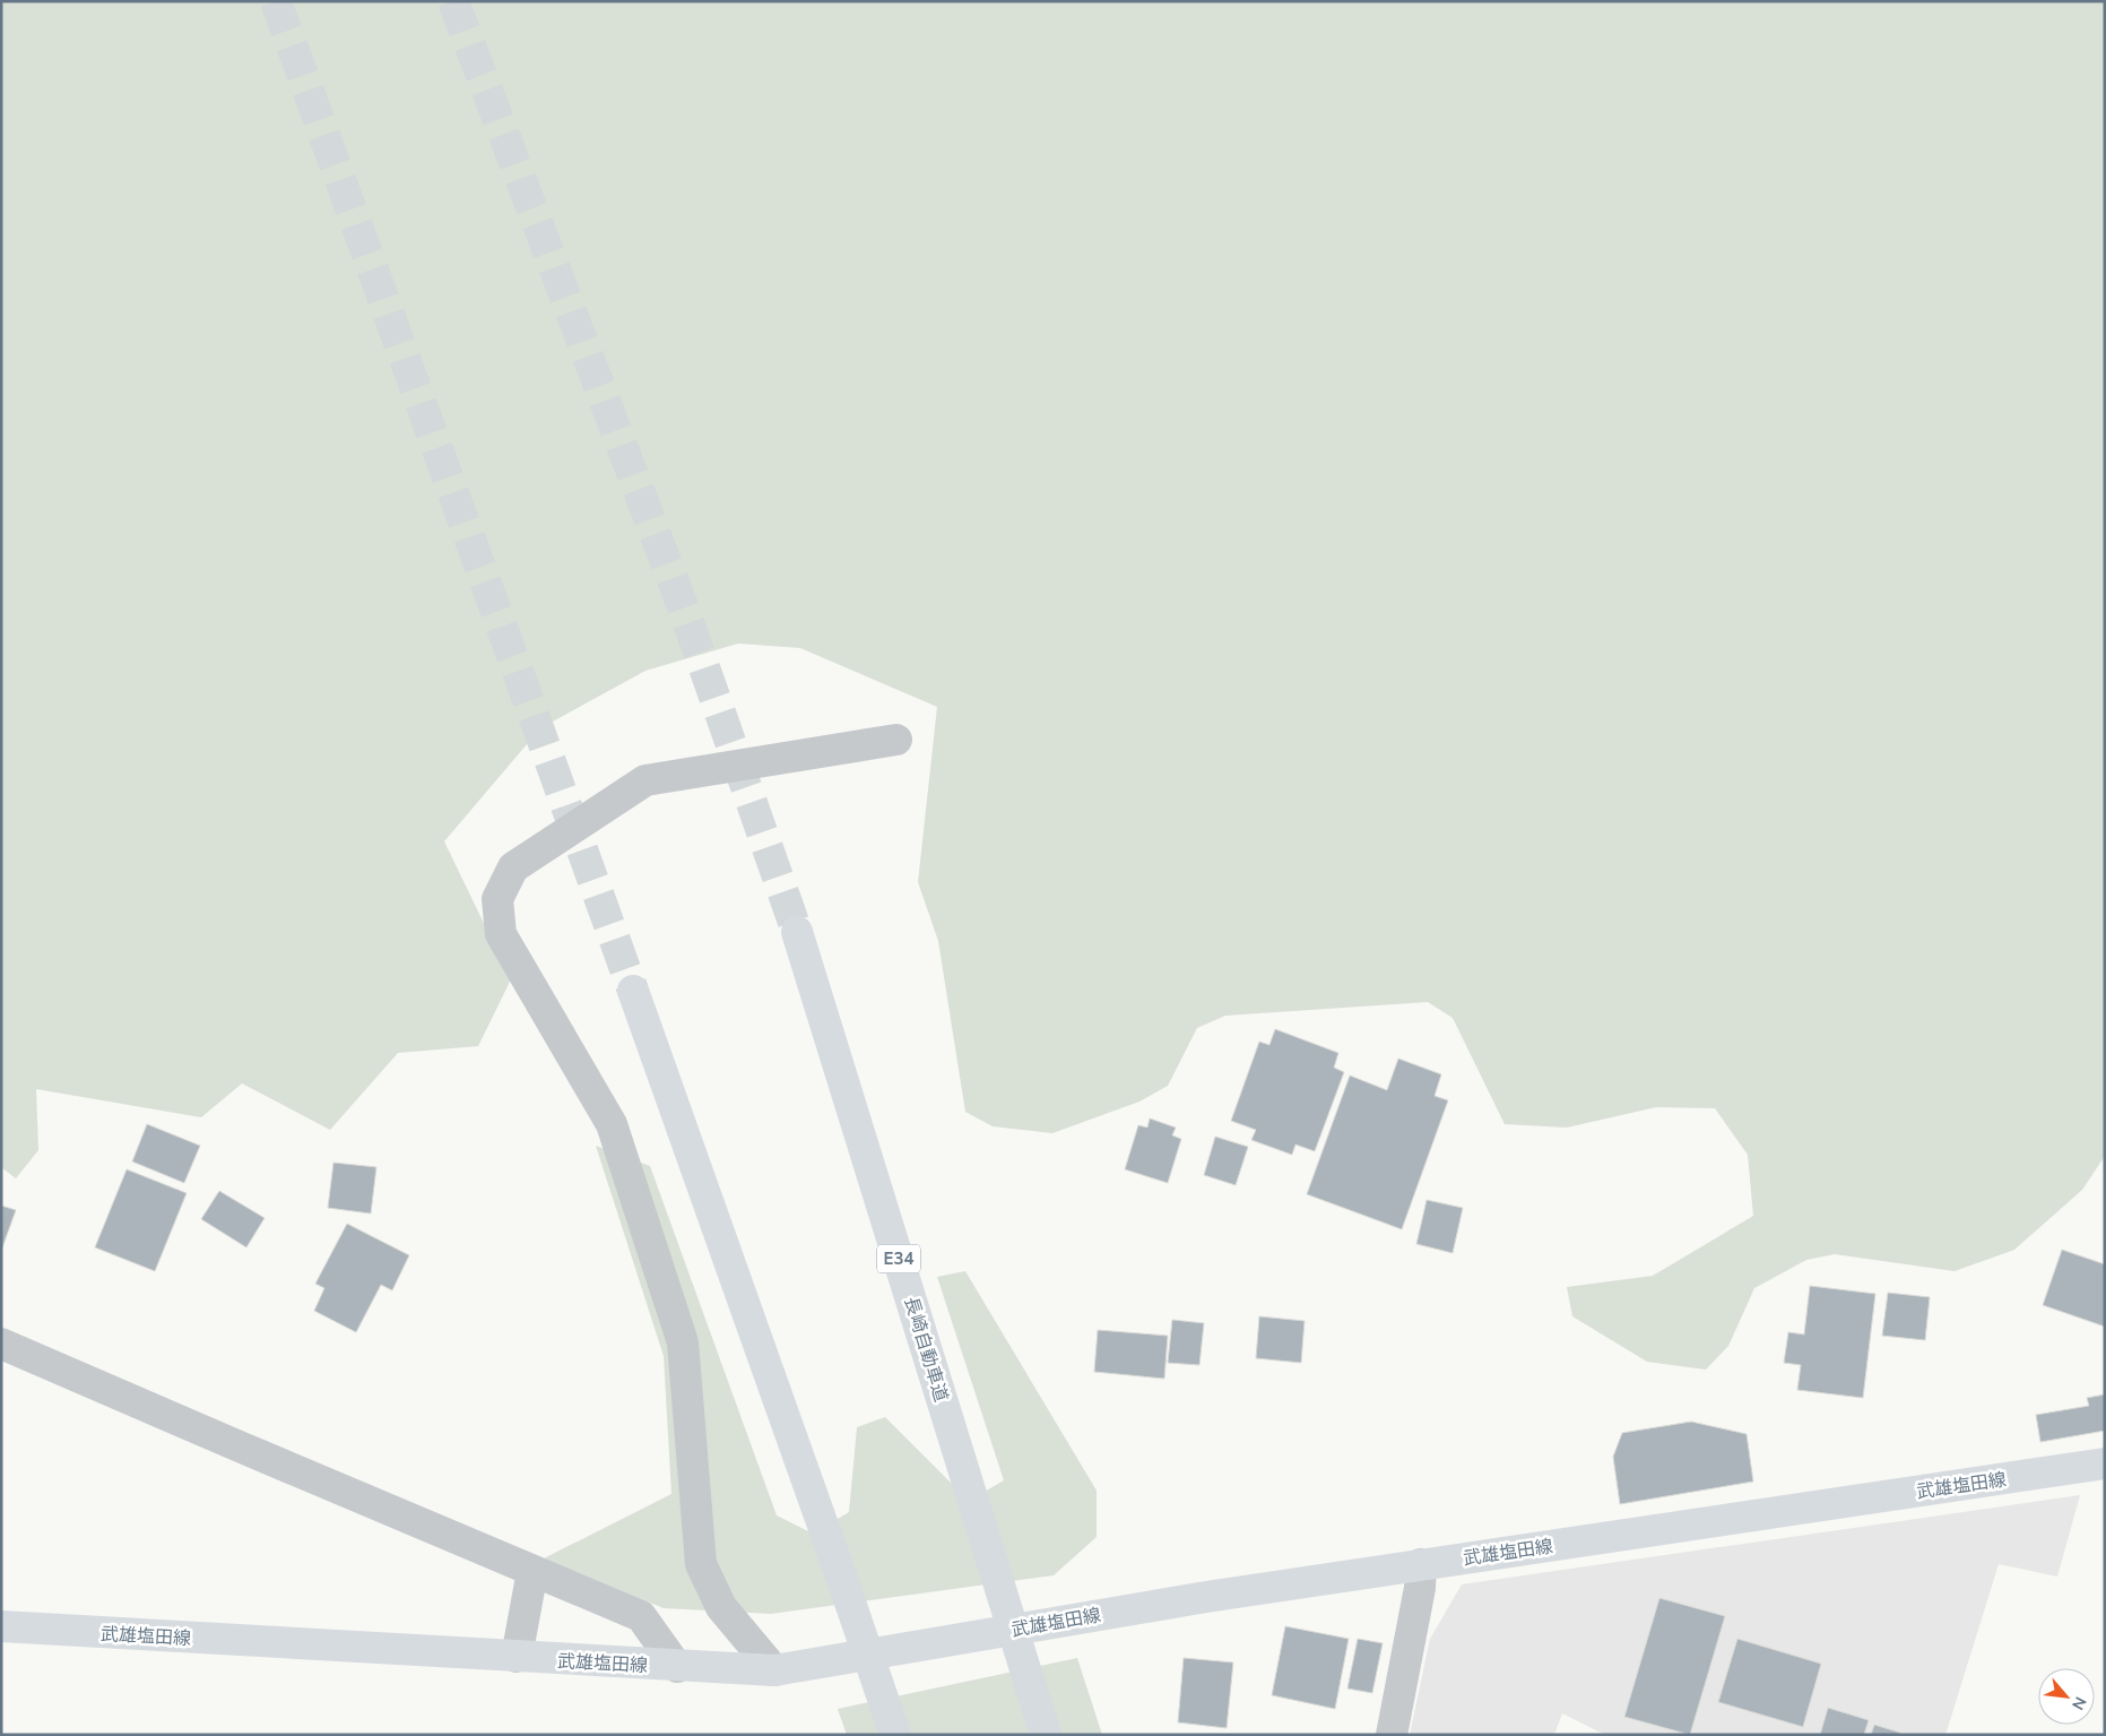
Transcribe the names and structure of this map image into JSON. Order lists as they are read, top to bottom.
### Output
{
  "streets": {
    "main road": ["E34", "長崎自動車道", "武雄塩田線"]
  },
  "north": "bottom right"
}
